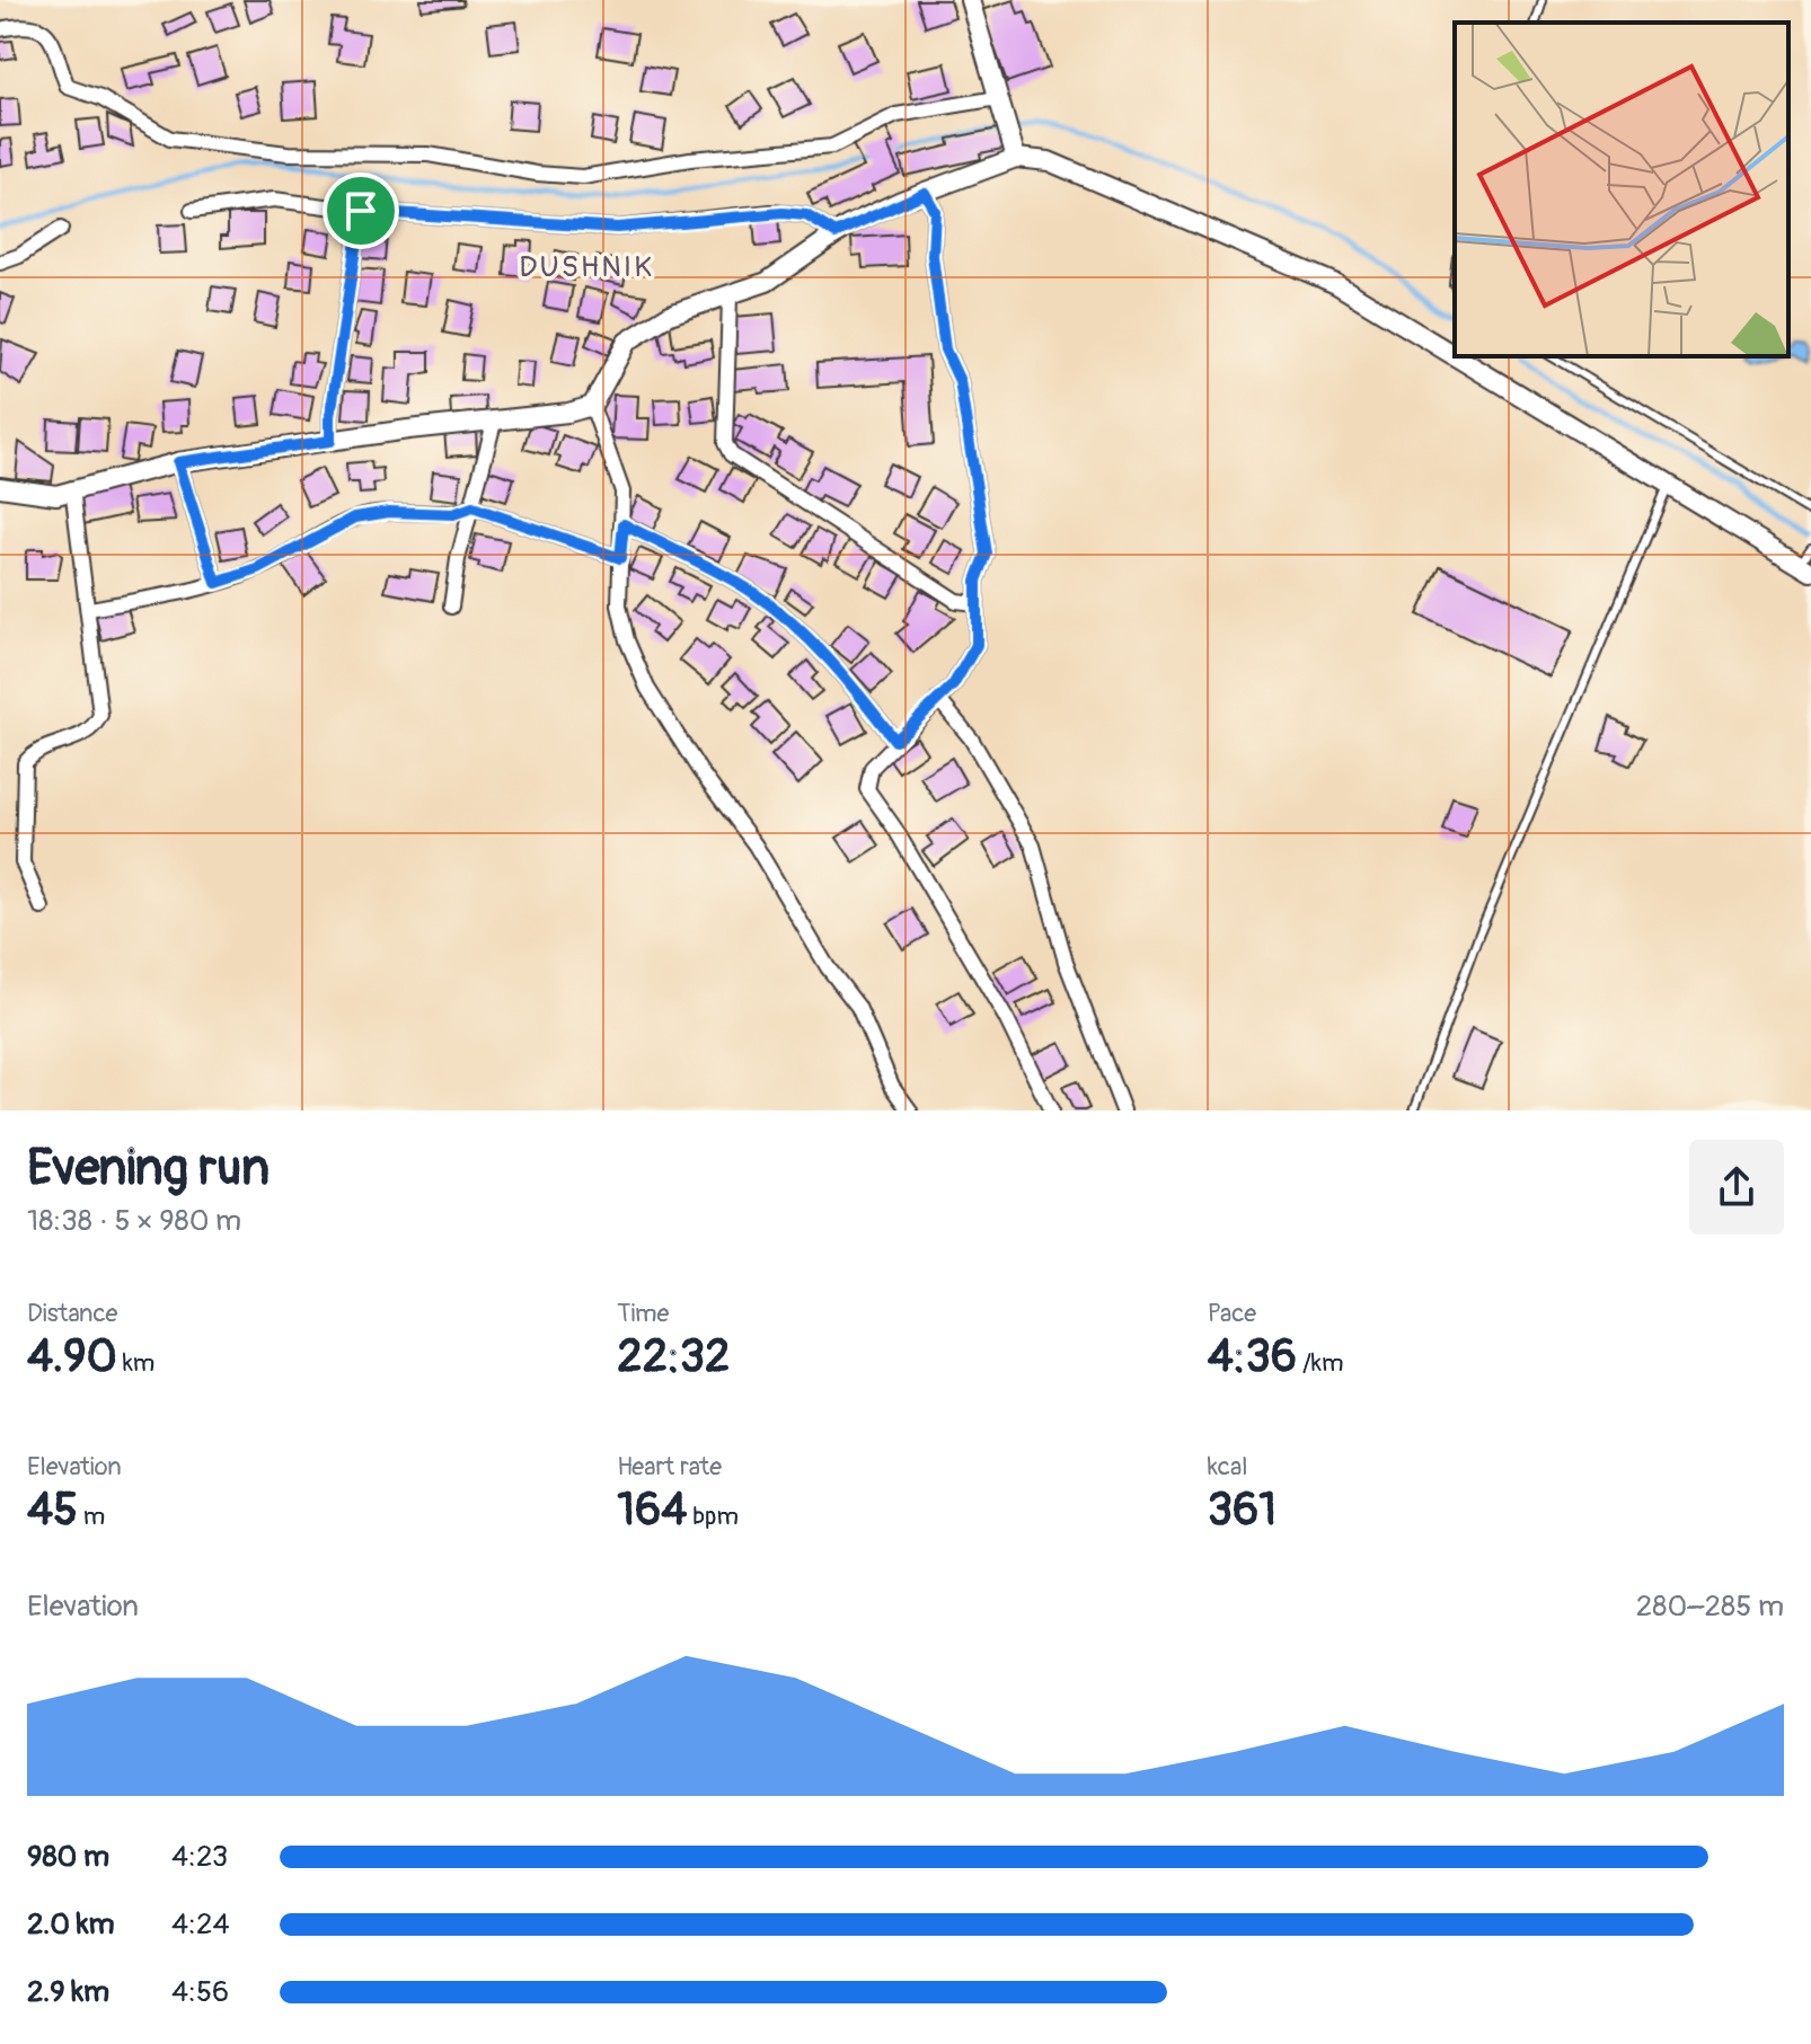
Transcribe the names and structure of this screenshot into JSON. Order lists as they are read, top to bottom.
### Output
{
  "districts": ["DUSHNIK"],
  "page": {
    "heading": ["Evening run", "18:38 · 5 × 980 m"],
    "stats": [
      ["Distance", "4.90 km"],
      ["Time", "22:32"],
      ["Pace", "4:36 /km"],
      ["Elevation", "45 m"],
      ["Heart rate", "164 bpm"],
      ["kcal", "361"]
    ],
    "chart": ["Elevation", "280–285 m"],
    "list": [
      {
        "name": "980 m",
        "note": "4:23"
      },
      {
        "name": "2.0 km",
        "note": "4:24"
      },
      {
        "name": "2.9 km",
        "note": "4:56"
      }
    ]
  }
}
